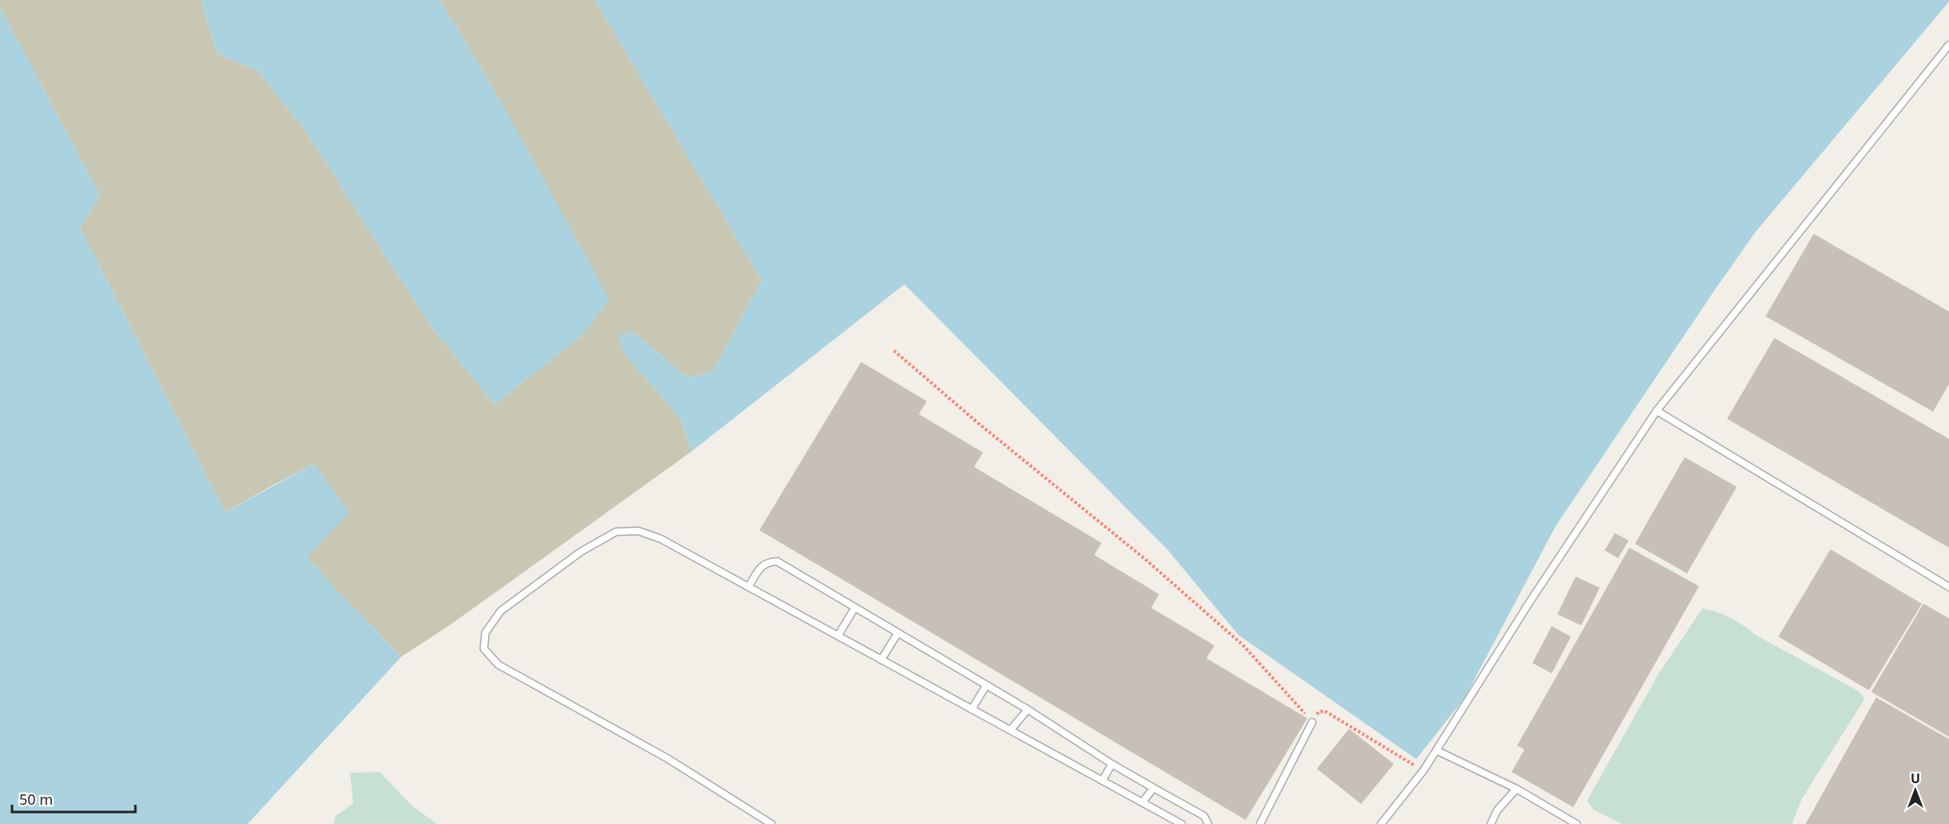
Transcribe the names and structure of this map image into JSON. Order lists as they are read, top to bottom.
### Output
{
  "scale_bar": "50 m",
  "north": "top"
}
